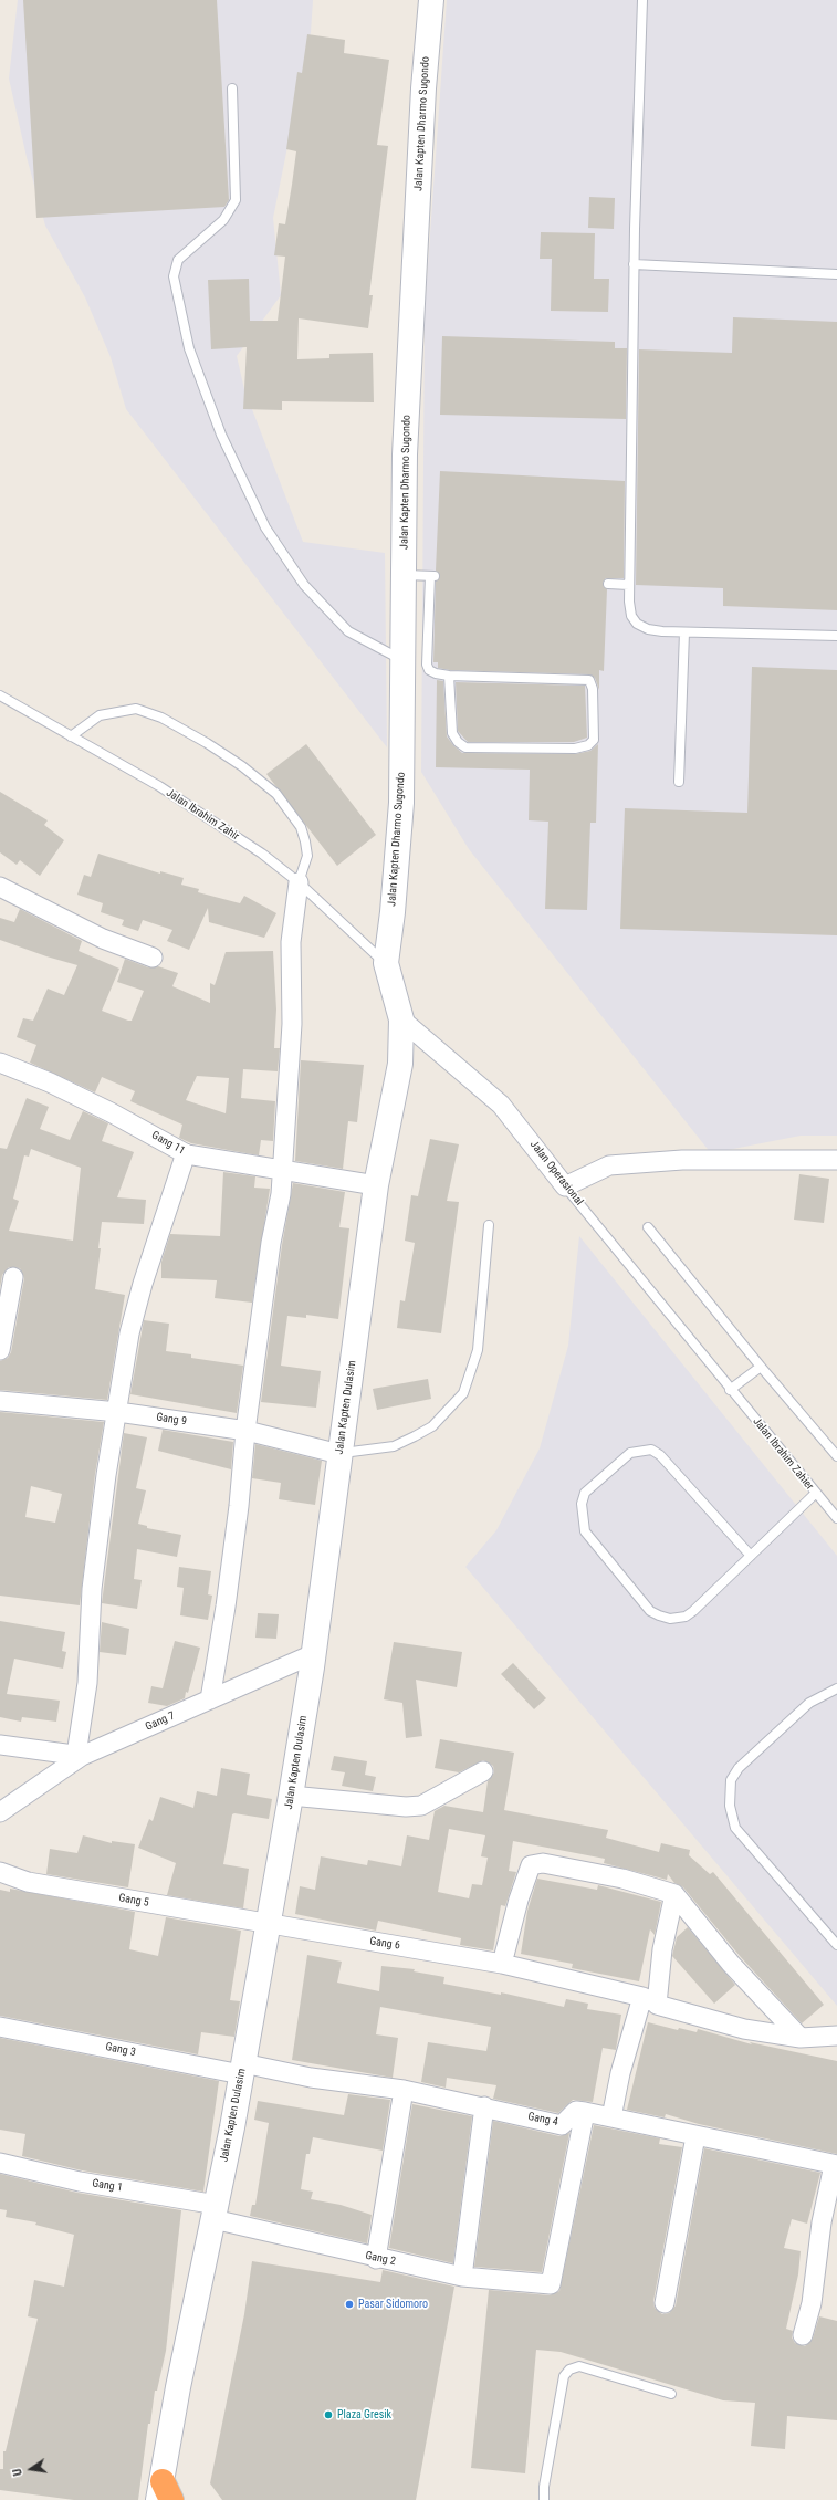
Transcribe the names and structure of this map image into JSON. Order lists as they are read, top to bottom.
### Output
{
  "streets": {
    "main road": ["Jalan Kapten Dharmo Sugondo", "Jalan Kapten Dulasim"],
    "street": [
      "Gang 11",
      "Jalan Operasional",
      "Gang 9",
      "Gang 7",
      "Gang 5",
      "Gang 6",
      "Gang 3",
      "Gang 4",
      "Gang 1",
      "Gang 2"
    ],
    "lane": ["Jalan Ibrahim Zahir", "Jalan Ibrahim Zahier"]
  },
  "crossings": [
    ["Jalan Kapten Dharmo Sugondo", "Jalan Ibrahim Zahir"],
    ["Gang 11", "Jalan Kapten Dulasim"],
    ["Jalan Operasional", "Jalan Kapten Dulasim"],
    ["Jalan Operasional", "Jalan Ibrahim Zahier"],
    ["Jalan Kapten Dulasim", "Gang 9"],
    ["Jalan Kapten Dulasim", "Gang 7"],
    ["Jalan Kapten Dulasim", "Gang 5"],
    ["Jalan Kapten Dulasim", "Gang 6"],
    ["Jalan Kapten Dulasim", "Gang 3"],
    ["Jalan Kapten Dulasim", "Gang 4"],
    ["Jalan Kapten Dulasim", "Gang 1"],
    ["Jalan Kapten Dulasim", "Gang 2"],
    ["Gang 5", "Gang 6"],
    ["Gang 3", "Gang 4"],
    ["Gang 4", "Gang 2"],
    ["Gang 1", "Gang 2"]
  ],
  "places": ["Pasar Sidomoro", "Plaza Gresik"],
  "north": "left"
}
